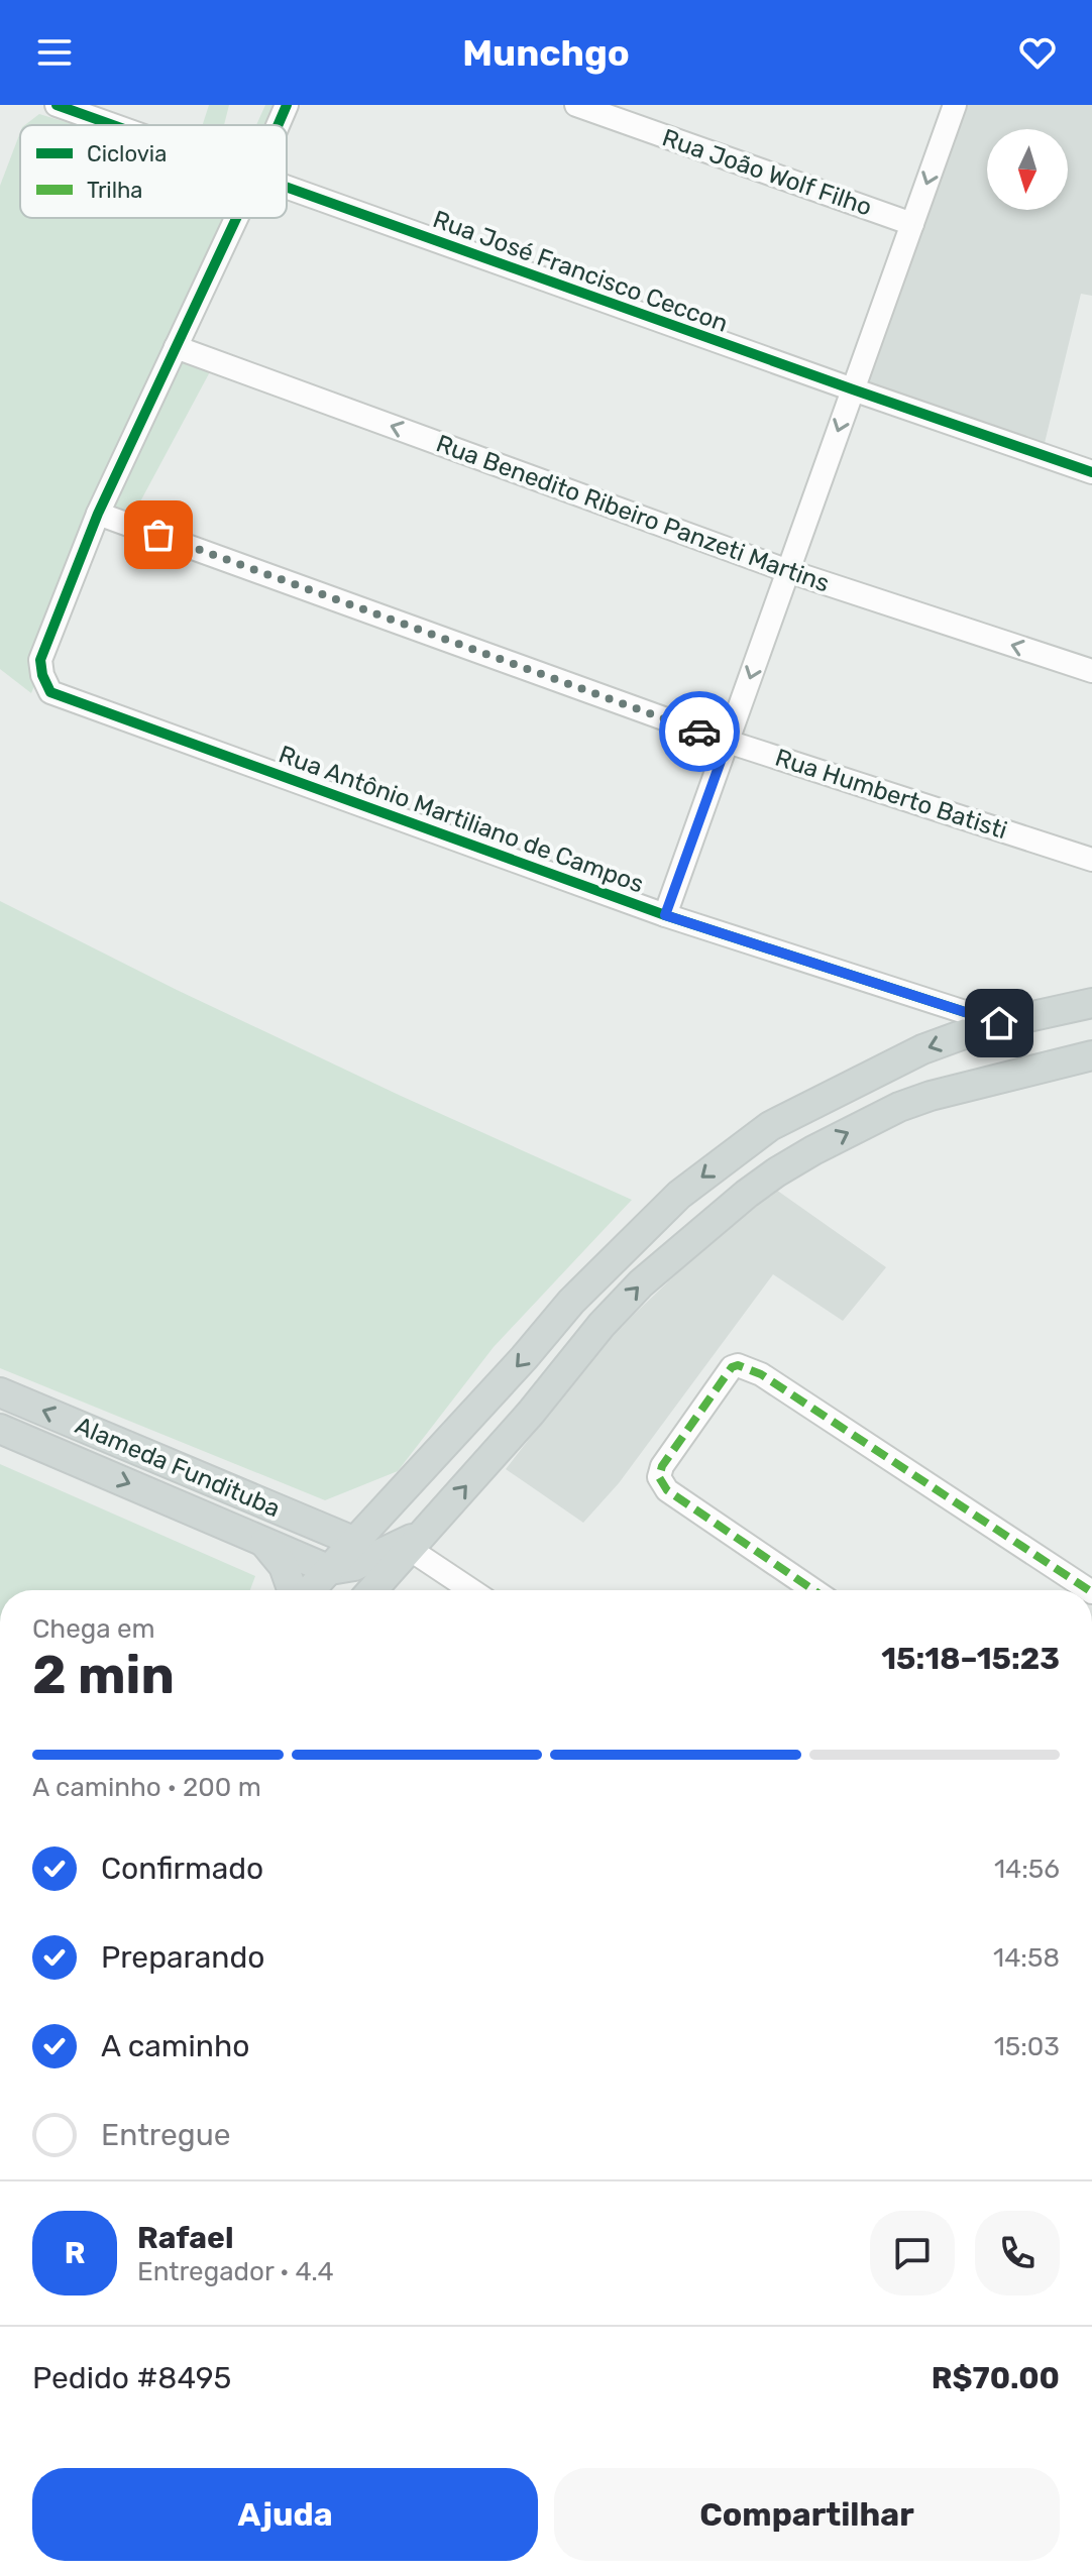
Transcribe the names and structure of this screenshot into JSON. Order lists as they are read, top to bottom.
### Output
{
  "streets": {
    "main road": ["Alameda Fundituba"],
    "street": [
      "Rua João Wolf Filho",
      "Rua José Francisco Ceccon",
      "Rua Benedito Ribeiro Panzeti Martins",
      "Rua Humberto Batisti",
      "Rua Antônio Martiliano de Campos"
    ]
  },
  "crossings": [
    ["Rua Humberto Batisti", "Rua Antônio Martiliano de Campos"]
  ],
  "one_way": ["Rua Benedito Ribeiro Panzeti Martins"],
  "legend": ["Ciclovia", "Trilha"],
  "north": "bottom",
  "page": {
    "header": "Munchgo",
    "heading": ["2 min", "Chega em", "15:18–15:23"],
    "panel": [
      "Rafael",
      "Entregador · 4.4",
      "Pedido #8495",
      "R$70.00"
    ],
    "bar": "A caminho · 200 m",
    "list": [
      ["Confirmado", "14:56"],
      ["Preparando", "14:58"],
      ["A caminho", "15:03"],
      "Entregue"
    ],
    "round": "R",
    "buttons": ["Ajuda", "Compartilhar"]
  }
}
